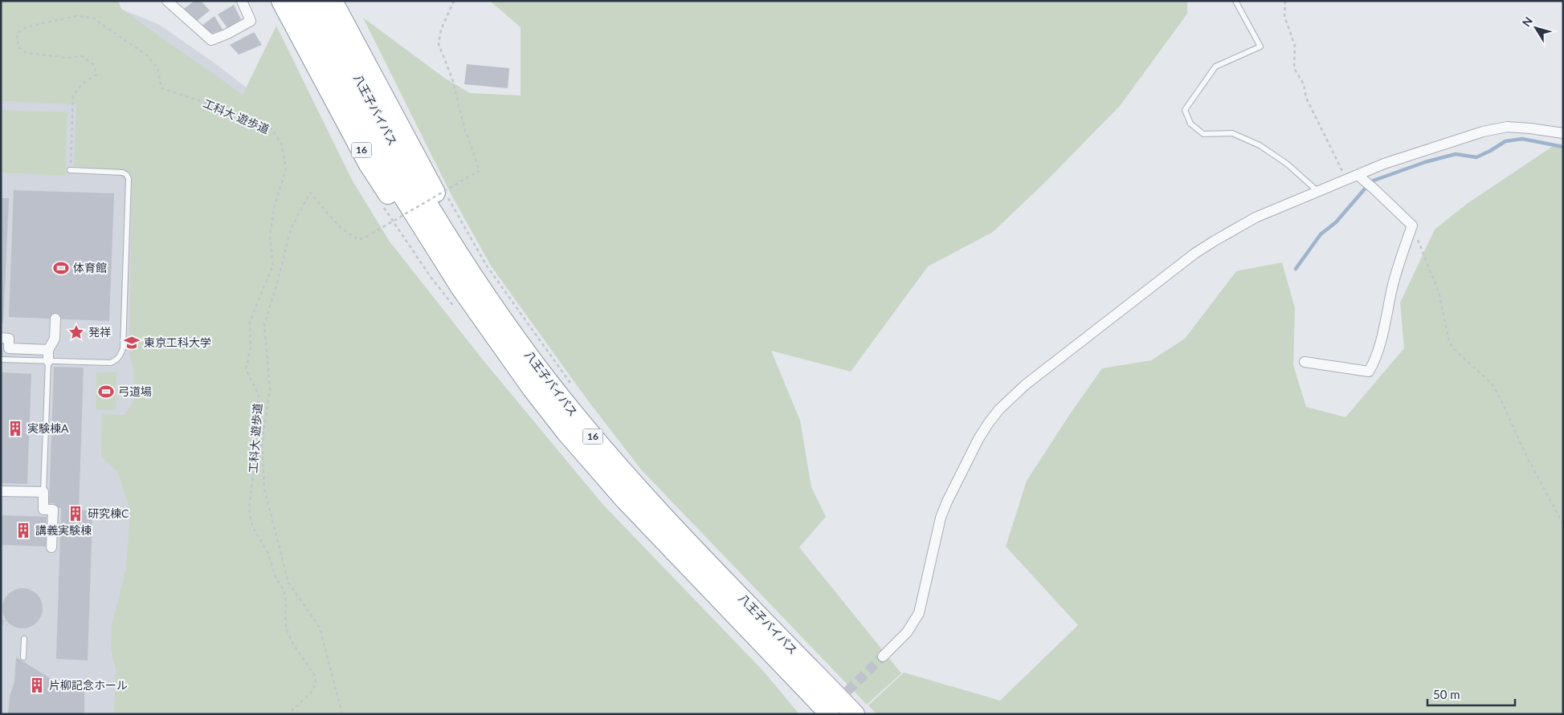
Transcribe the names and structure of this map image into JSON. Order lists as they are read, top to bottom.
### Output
{
  "streets": {
    "highway": ["八王子バイパス", "16"],
    "path": ["工科大 遊歩道"]
  },
  "crossings": [
    ["八王子バイパス", "16"]
  ],
  "places": {
    "sports": ["体育館", "弓道場"],
    "place": ["発祥"],
    "school or university": ["東京工科大学"],
    "building": [
      "実験棟A",
      "研究棟C",
      "講義実験棟",
      "片柳記念ホール"
    ]
  },
  "scale_bar": "50 m",
  "north": "top left"
}
